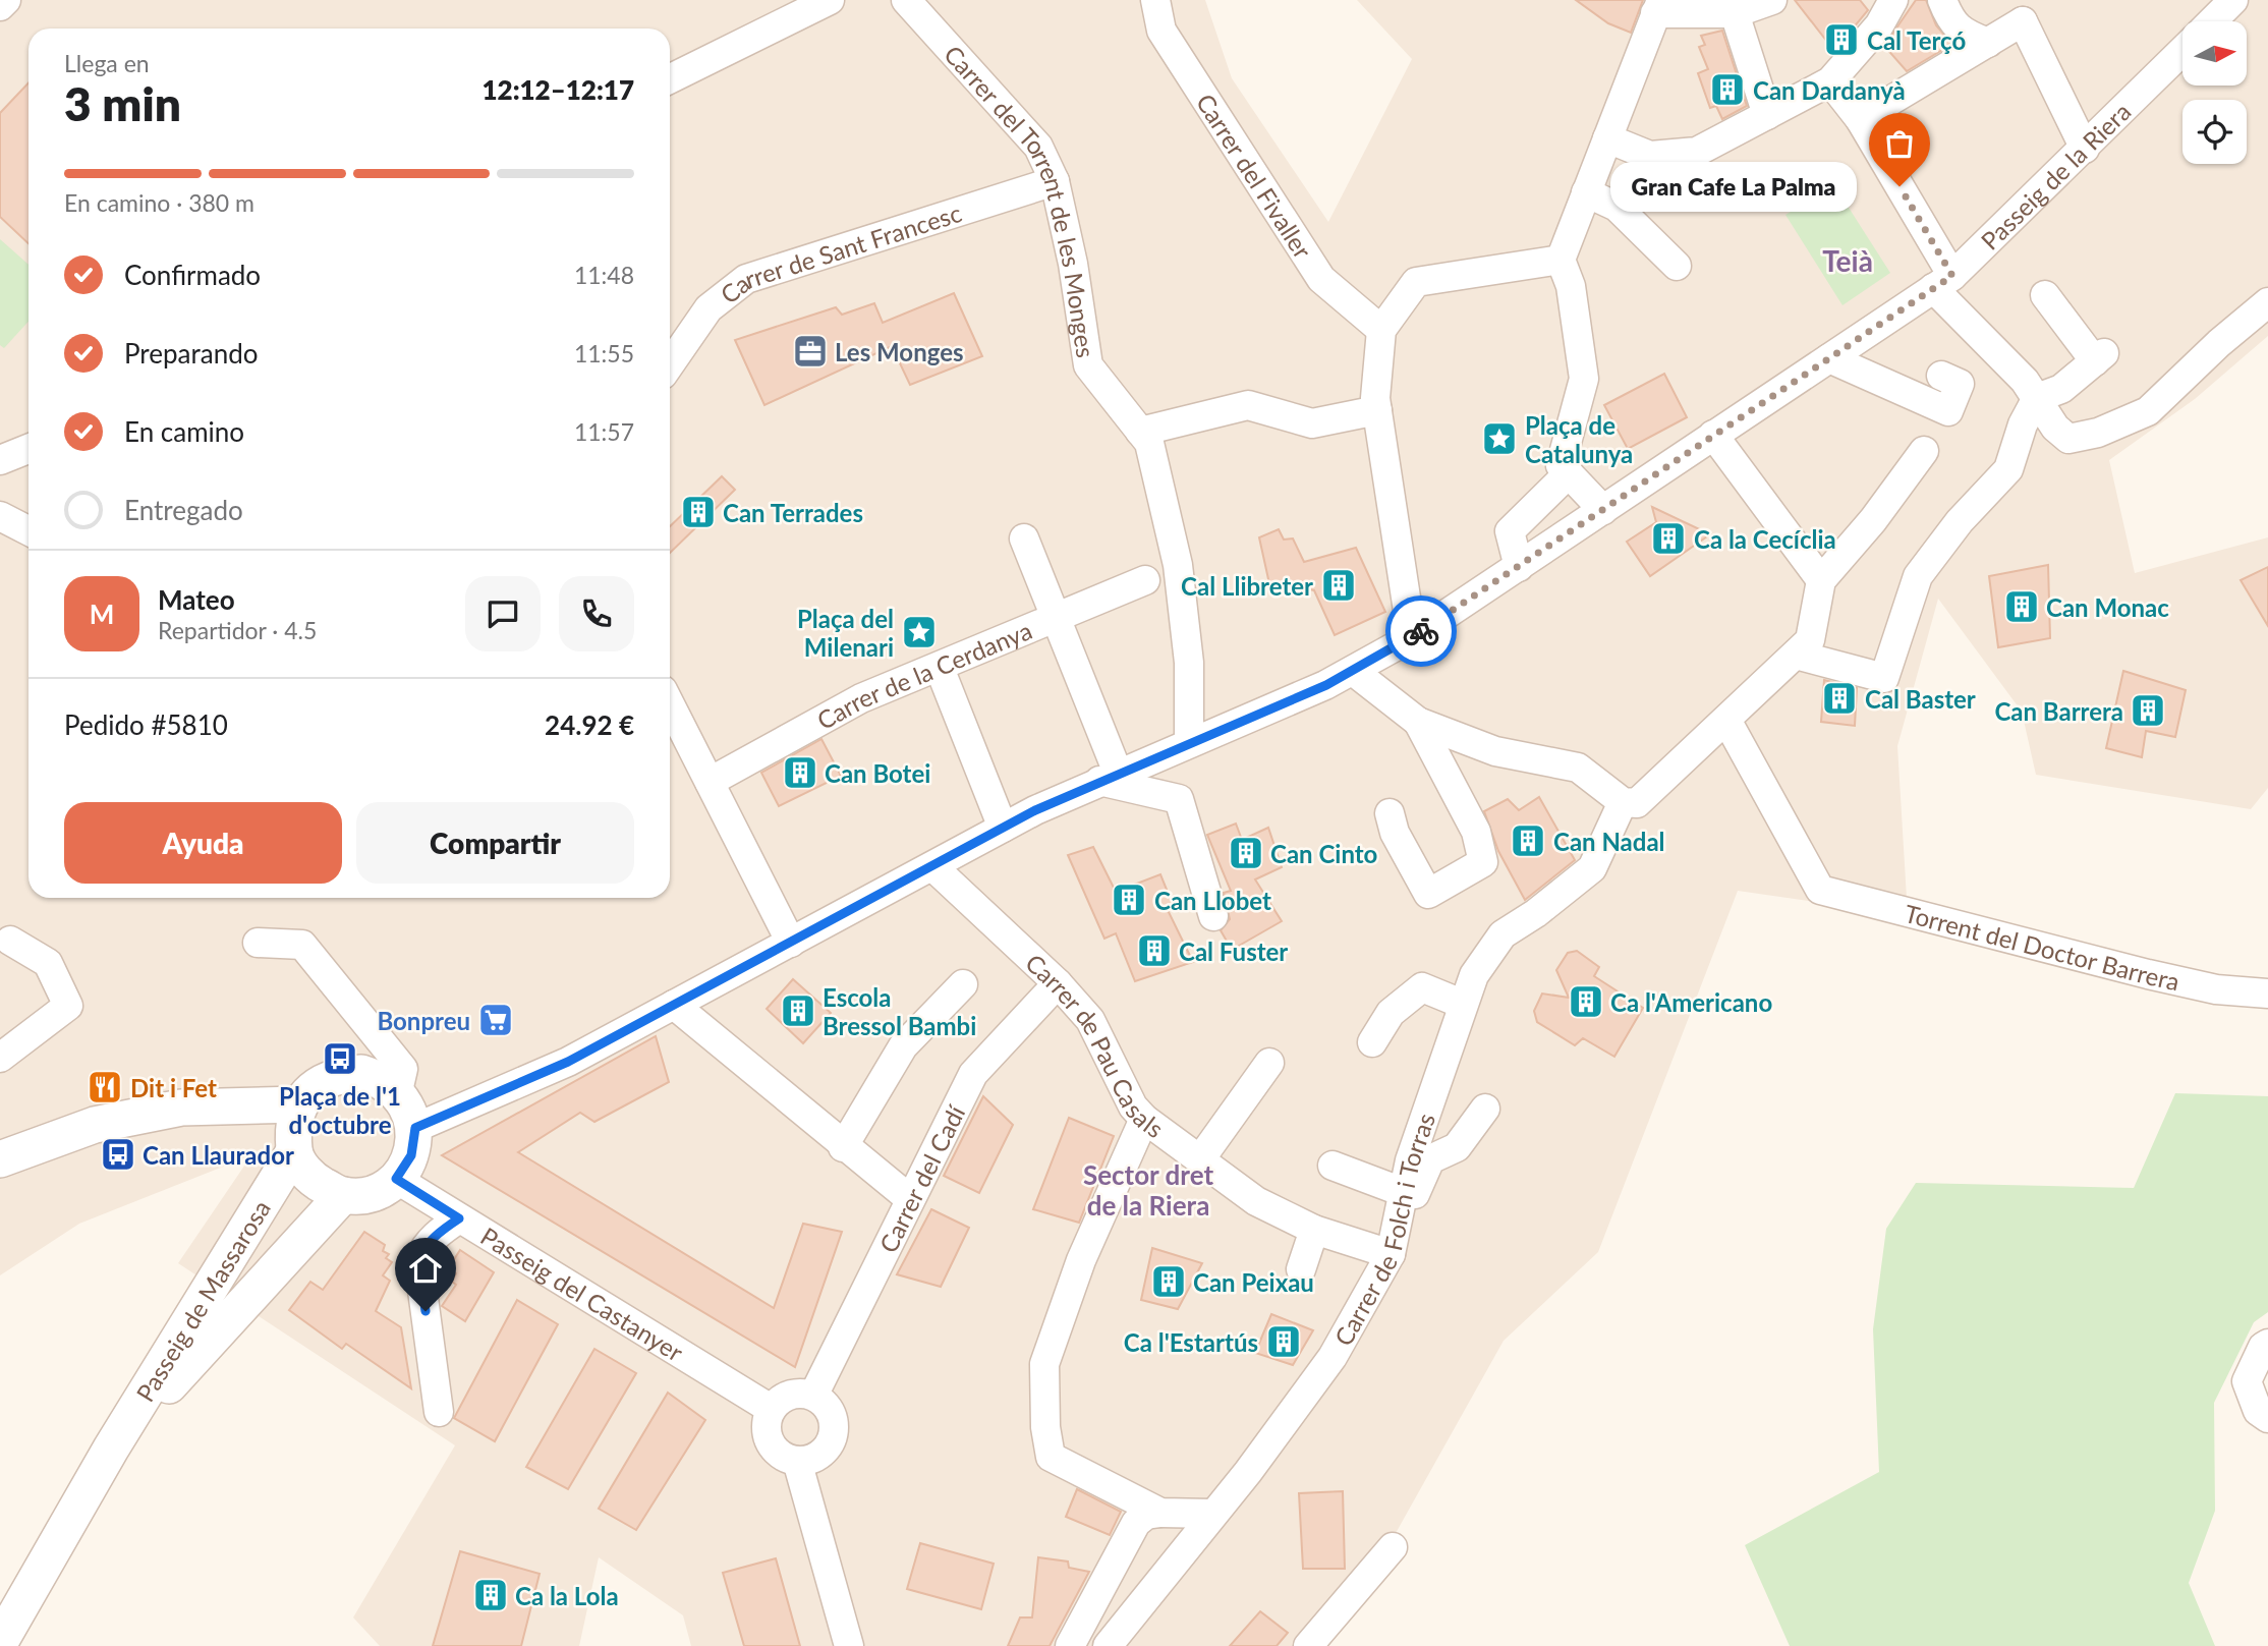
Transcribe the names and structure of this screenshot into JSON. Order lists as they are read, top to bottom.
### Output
{
  "streets": {
    "street": [
      "Carrer del Fivaller",
      "Passeig de la Riera",
      "Carrer del Torrent de les Monges",
      "Carrer de Sant Francesc",
      "Carrer de la Cerdanya",
      "Torrent del Doctor Barrera",
      "Carrer de Pau Casals",
      "Carrer del Cadí",
      "Carrer de Folch i Torras",
      "Passeig del Castanyer",
      "Passeig de Massarosa"
    ]
  },
  "crossings": [
    ["Passeig de la Riera", "Carrer del Torrent de les Monges"],
    ["Passeig de la Riera", "Carrer de Pau Casals"],
    ["Passeig de la Riera", "Passeig del Castanyer"],
    ["Passeig de la Riera", "Passeig de Massarosa"],
    ["Carrer del Torrent de les Monges", "Carrer de Sant Francesc"],
    ["Carrer de Pau Casals", "Carrer del Cadí"],
    ["Carrer de Pau Casals", "Carrer de Folch i Torras"],
    ["Carrer del Cadí", "Passeig del Castanyer"],
    ["Passeig del Castanyer", "Passeig de Massarosa"]
  ],
  "districts": ["Teià", "Sector dret de la Riera"],
  "places": {
    "building": [
      "Cal Terçó",
      "Can Dardanyà",
      "Can Terrades",
      "Ca la Cecíclia",
      "Cal Llibreter",
      "Can Monac",
      "Cal Baster",
      "Can Barrera",
      "Can Botei",
      "Can Nadal",
      "Can Cinto",
      "Can Llobet",
      "Cal Fuster",
      "Ca l'Americano",
      "Escola Bressol Bambi",
      "Can Peixau",
      "Ca l'Estartús",
      "Ca la Lola"
    ],
    "other": ["Gran Cafe La Palma"],
    "office": ["Les Monges"],
    "place": ["Plaça de Catalunya", "Plaça del Milenari"],
    "supermarket": ["Bonpreu"],
    "bus stop": ["Plaça de l'1 d'octubre", "Can Llaurador"],
    "restaurant": ["Dit i Fet"]
  },
  "north": "right",
  "page": {
    "heading": ["3 min", "Llega en", "12:12–12:17"],
    "panel": [
      "Mateo",
      "Repartidor · 4.5",
      "Pedido #5810",
      "24.92 €"
    ],
    "bar": "En camino · 380 m",
    "bubble": "Gran Cafe La Palma",
    "list": [
      ["Confirmado", "11:48"],
      ["Preparando", "11:55"],
      ["En camino", "11:57"],
      "Entregado"
    ],
    "round": "M",
    "buttons": ["Ayuda", "Compartir"]
  }
}
